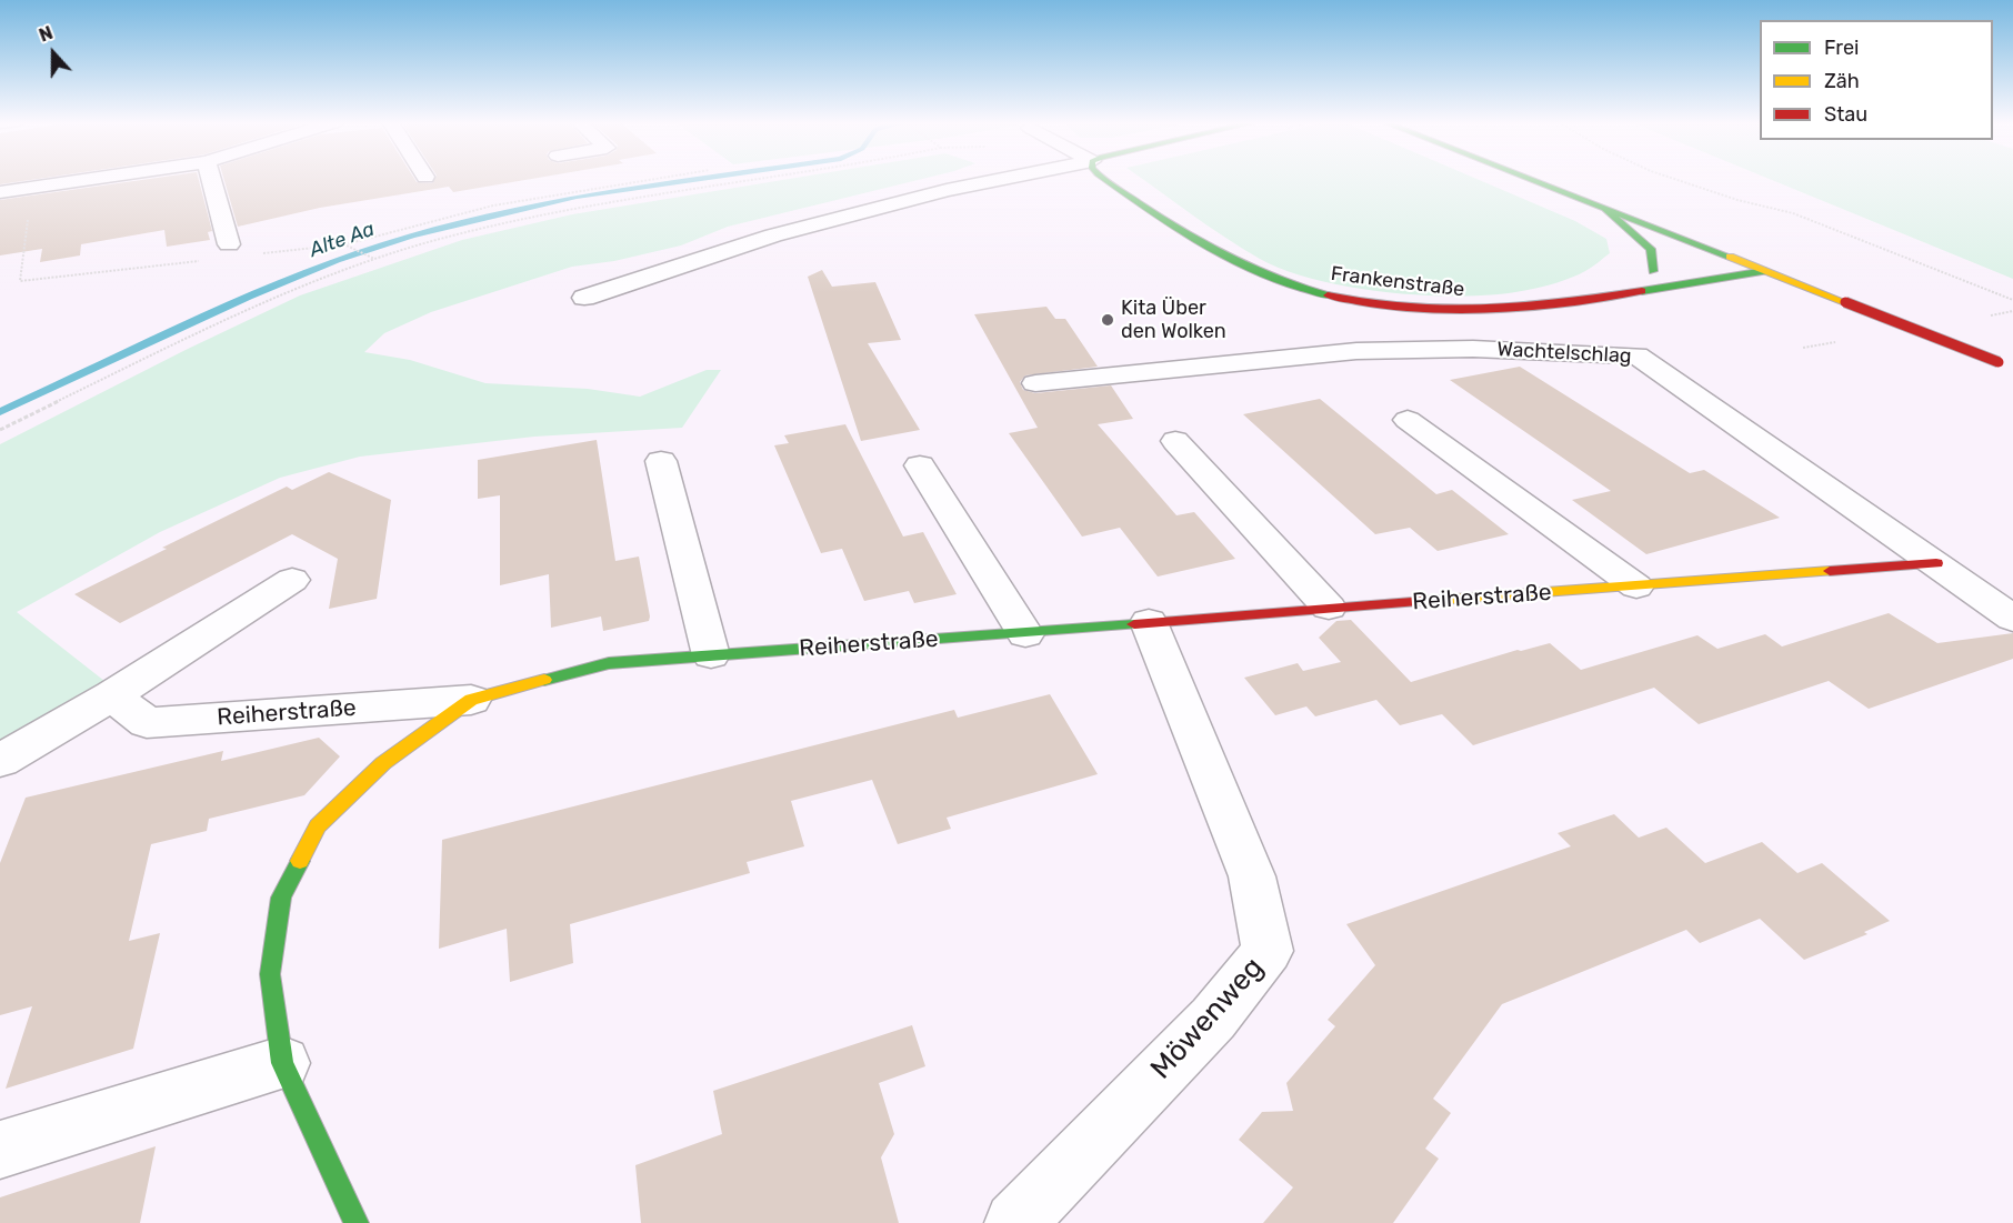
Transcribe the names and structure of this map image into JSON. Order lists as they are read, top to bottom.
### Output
{
  "streets": {
    "main road": ["Frankenstraße", "Reiherstraße"],
    "street": ["Wachtelschlag", "Möwenweg"]
  },
  "crossings": [
    ["Wachtelschlag", "Reiherstraße"],
    ["Reiherstraße", "Möwenweg"]
  ],
  "water": ["Alte Aa"],
  "places": ["Kita Über den Wolken"],
  "legend": ["Frei", "Zäh", "Stau"],
  "north": "top"
}
